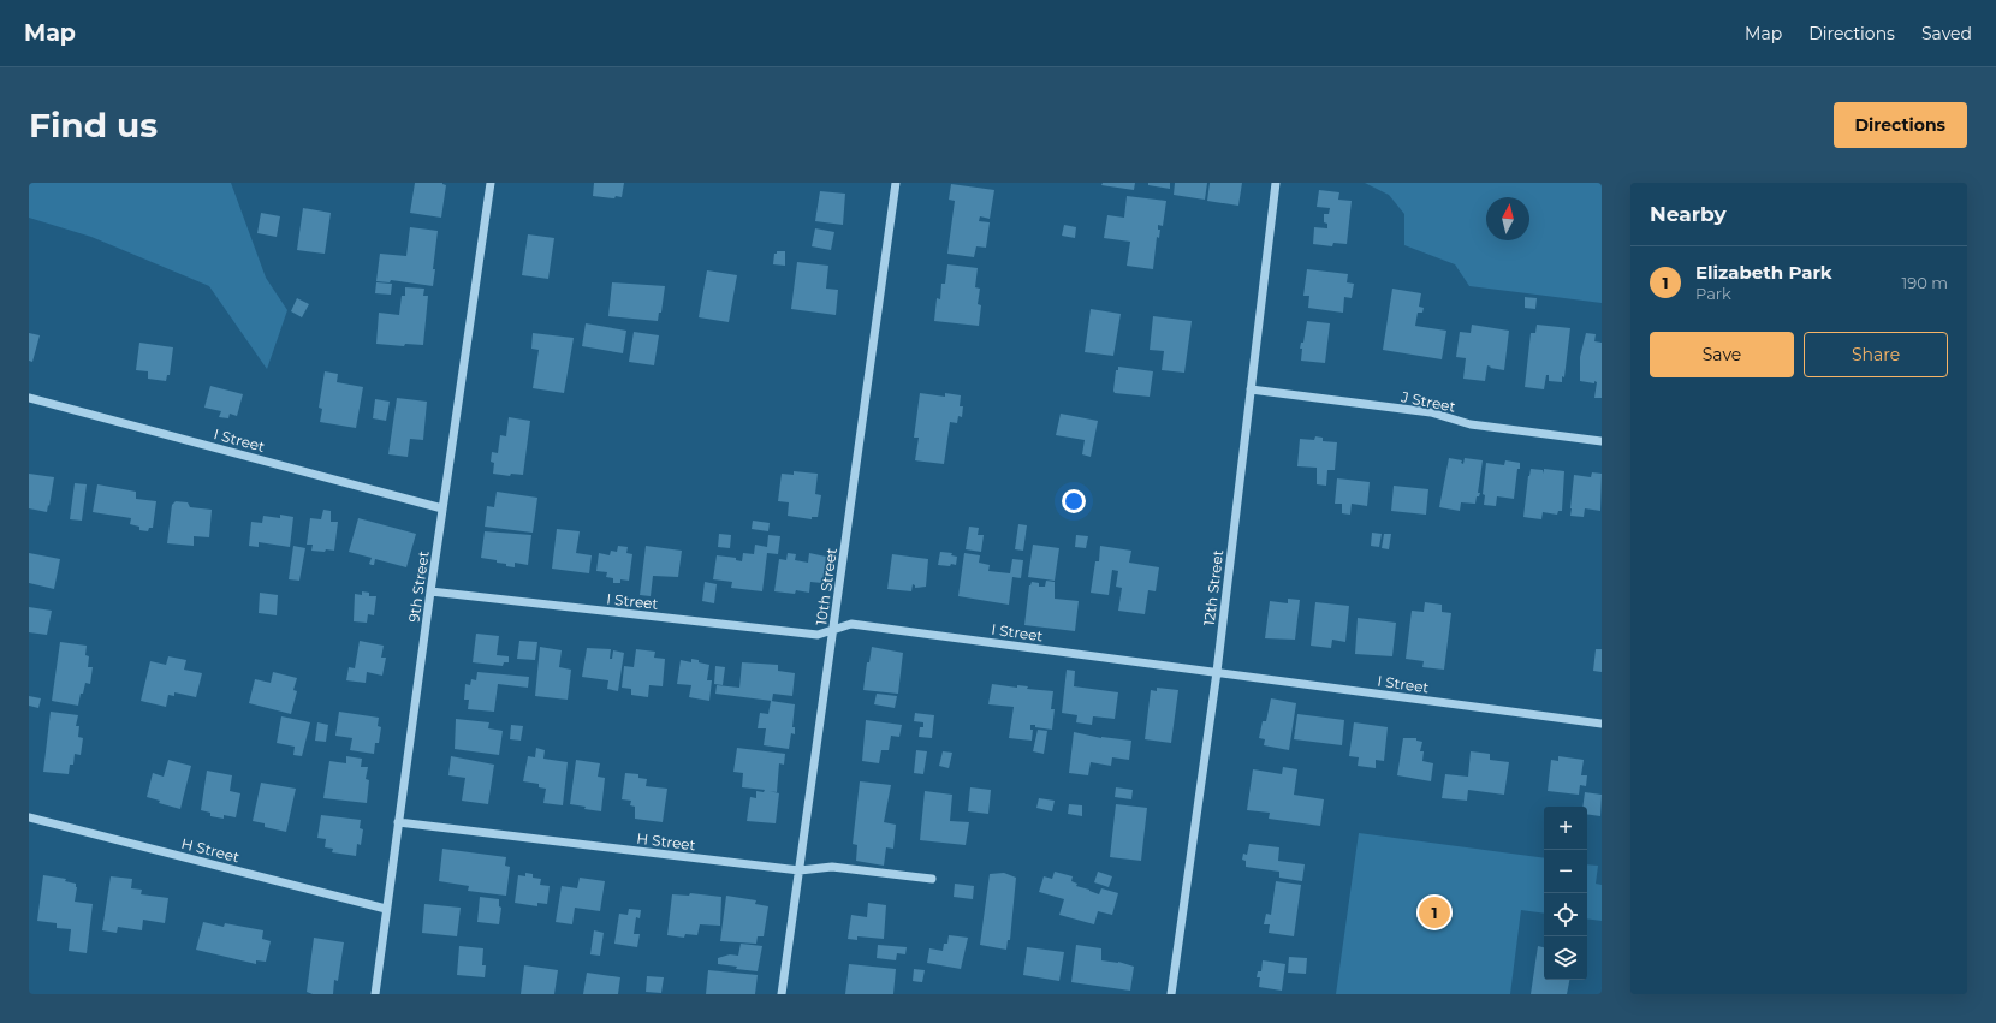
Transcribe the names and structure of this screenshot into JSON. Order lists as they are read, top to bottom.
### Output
{
  "streets": {
    "street": [
      "J Street",
      "I Street",
      "9th Street",
      "10th Street",
      "12th Street",
      "H Street"
    ]
  },
  "crossings": [
    ["J Street", "12th Street"],
    ["I Street", "9th Street"],
    ["I Street", "10th Street"],
    ["I Street", "12th Street"],
    ["9th Street", "H Street"],
    ["10th Street", "H Street"]
  ],
  "north": "top",
  "page": {
    "header": "Map",
    "nav": ["Map", "Directions", "Saved"],
    "buttons": [
      "Directions",
      ["Save", "Share"]
    ],
    "title": "Find us",
    "heading": "Nearby",
    "list": [
      {
        "mark": "1",
        "name": "Elizabeth Park",
        "note": "Park",
        "value": "190 m"
      }
    ],
    "map_buttons": ["+", "−"],
    "pins": "1"
  }
}
